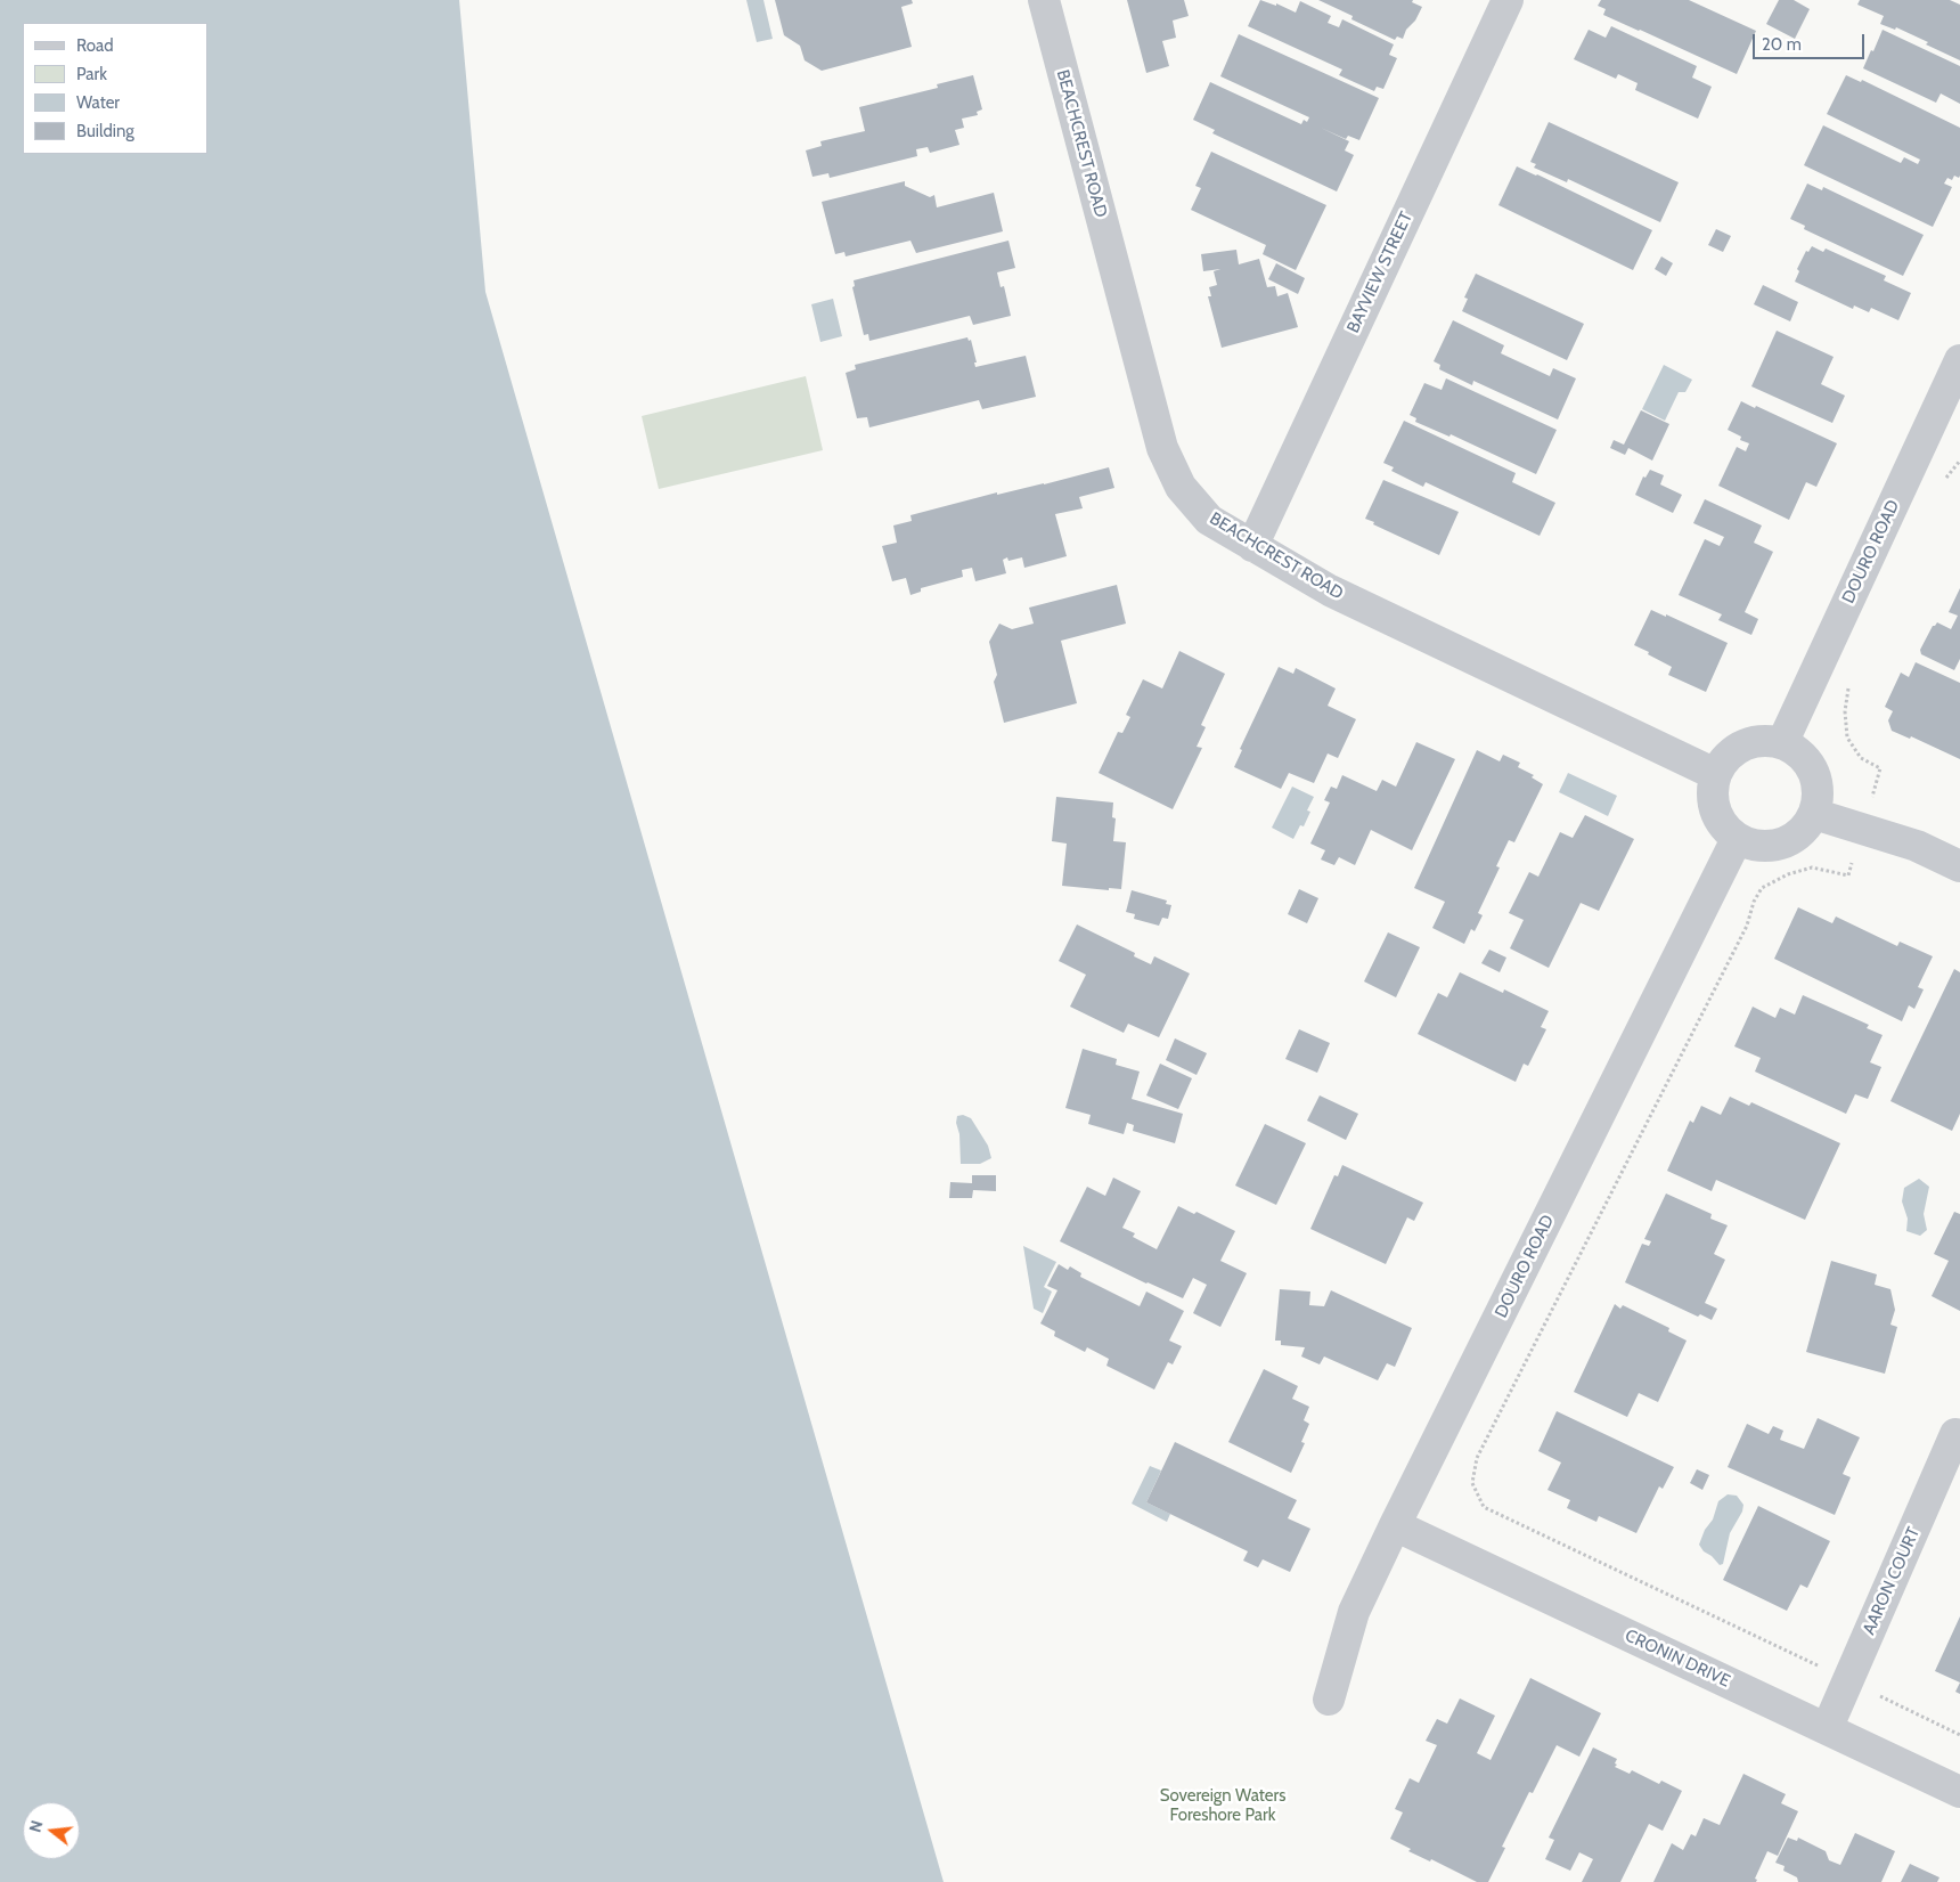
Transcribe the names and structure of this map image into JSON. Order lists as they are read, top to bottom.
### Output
{
  "streets": {
    "street": [
      "BEACHCREST ROAD",
      "BAYVIEW STREET",
      "DOURO ROAD",
      "AARON COURT",
      "CRONIN DRIVE"
    ]
  },
  "crossings": [
    ["BEACHCREST ROAD", "BAYVIEW STREET"],
    ["BEACHCREST ROAD", "DOURO ROAD"],
    ["DOURO ROAD", "CRONIN DRIVE"],
    ["AARON COURT", "CRONIN DRIVE"]
  ],
  "parks": ["Sovereign Waters Foreshore Park"],
  "legend": [
    "Road",
    "Park",
    "Water",
    "Building"
  ],
  "scale_bar": "20 m",
  "north": "left"
}
